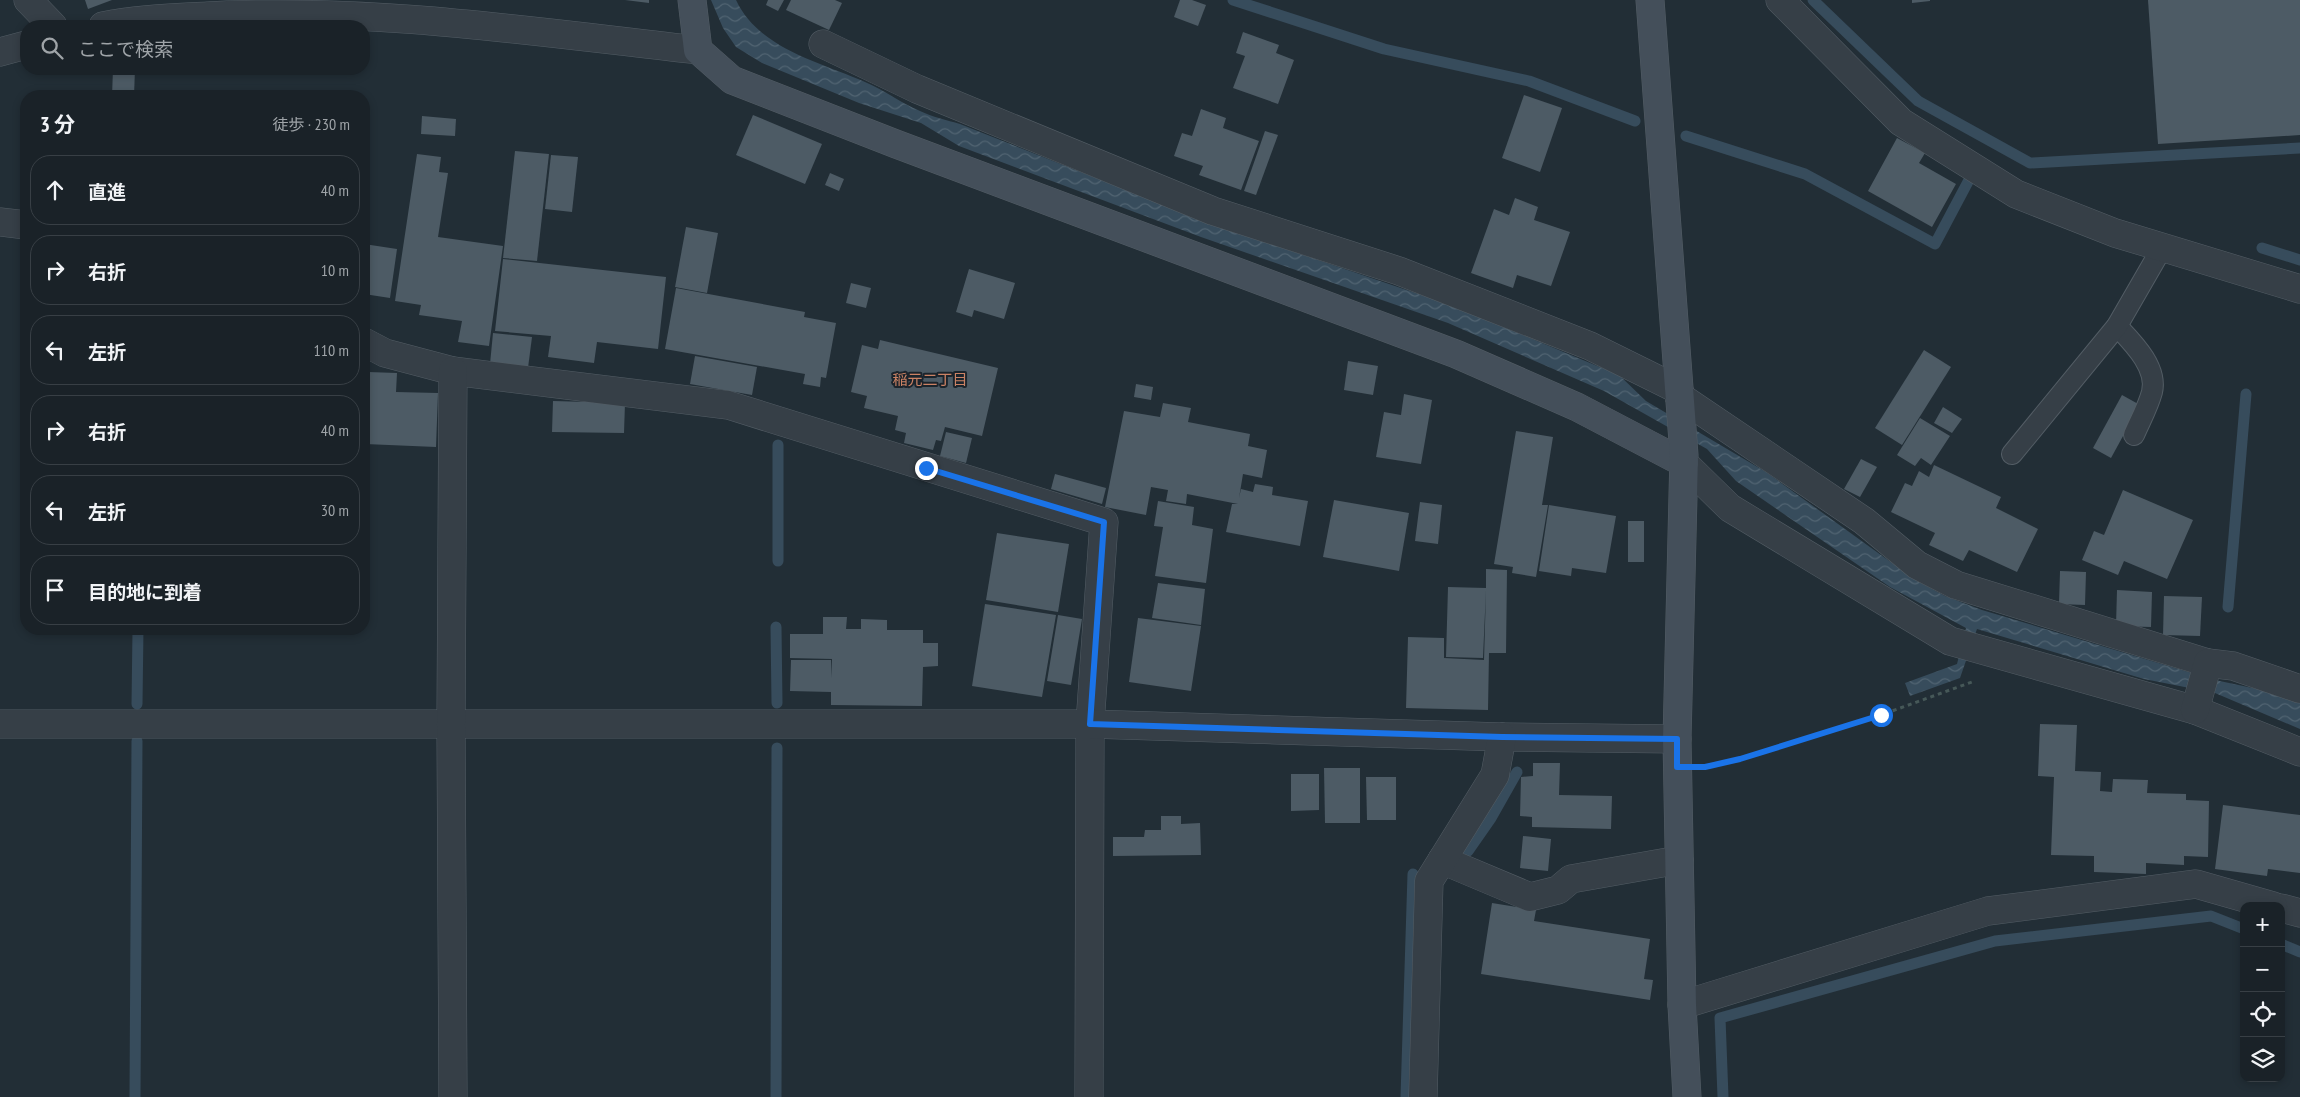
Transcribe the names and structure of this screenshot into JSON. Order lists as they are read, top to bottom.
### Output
{
  "districts": ["稲元二丁目"],
  "page": {
    "search": "ここで検索",
    "heading": ["3 分", "徒歩 · 230 m"],
    "list": [
      ["直進", "40 m"],
      ["右折", "10 m"],
      ["左折", "110 m"],
      ["右折", "40 m"],
      ["左折", "30 m"],
      "目的地に到着"
    ],
    "map_buttons": ["+", "−"]
  }
}
